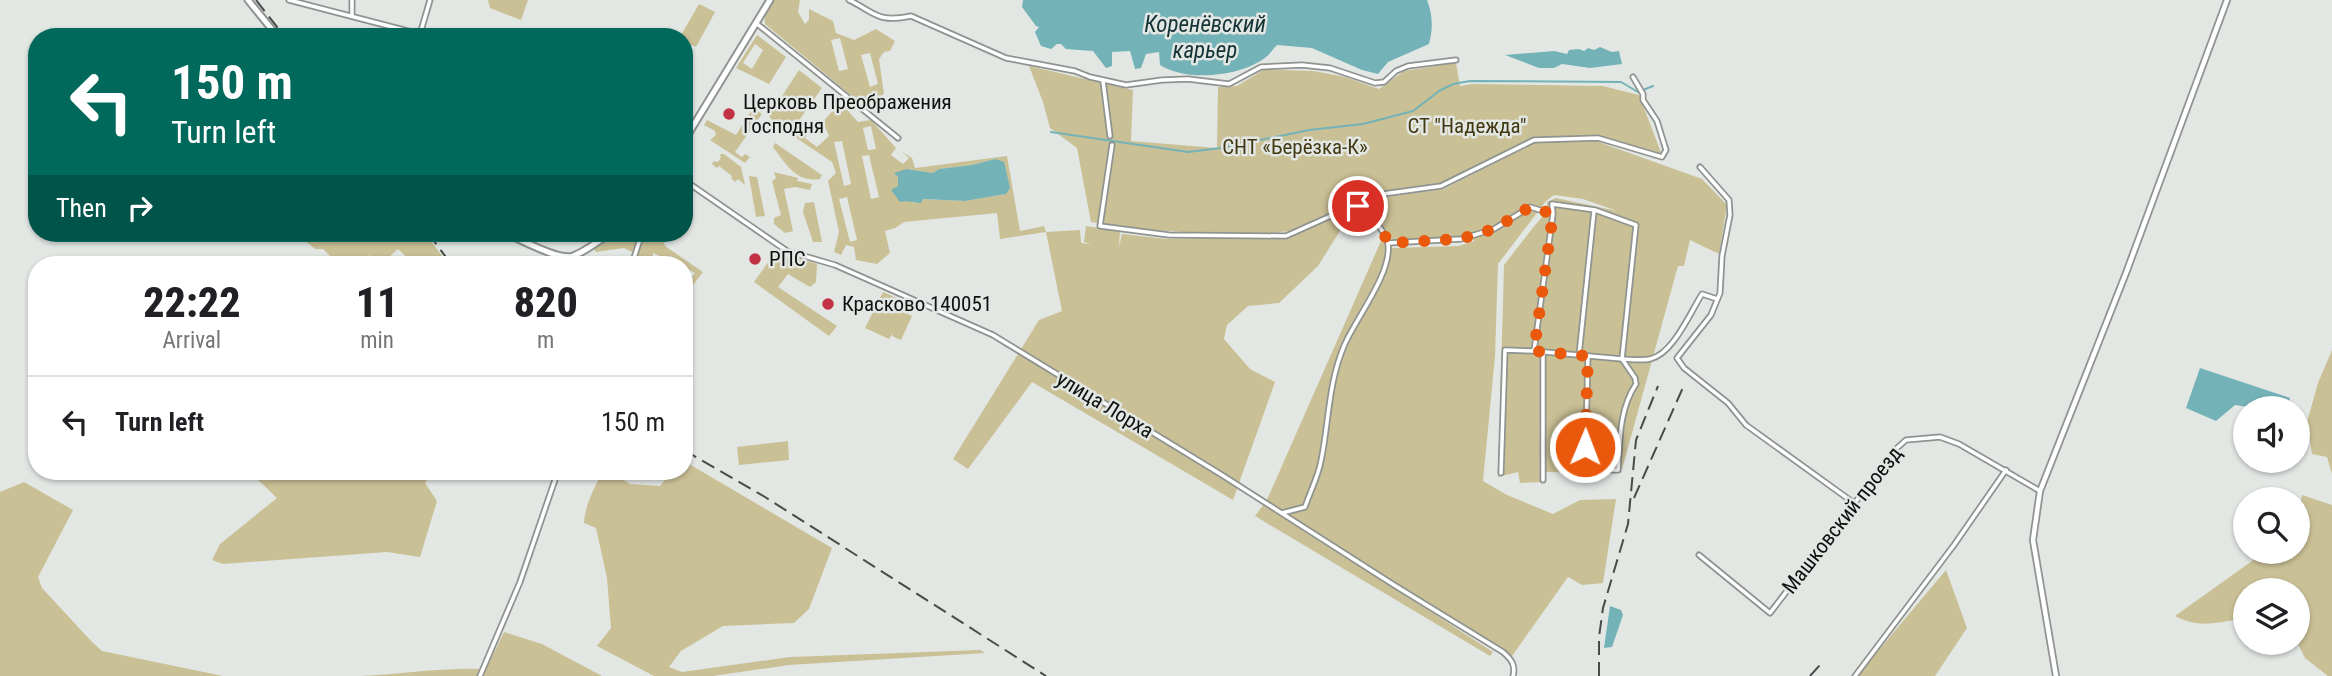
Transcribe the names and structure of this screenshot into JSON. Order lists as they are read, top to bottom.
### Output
{
  "streets": {
    "street": ["улица Лорха", "Машковский проезд"]
  },
  "water": ["Коренёвский карьер"],
  "parks": ["СТ \"Надежда\"", "СНТ «Берёзка-К»"],
  "places": ["Церковь Преображения Господня", "РПС", "Красково 140051"],
  "page": {
    "turn": ["150 m", "Turn left"],
    "then": "Then",
    "eta": [
      "22:22",
      "Arrival",
      "11",
      "min",
      "820",
      "m"
    ],
    "list": [
      {
        "name": "Turn left",
        "value": "150 m"
      }
    ]
  }
}
